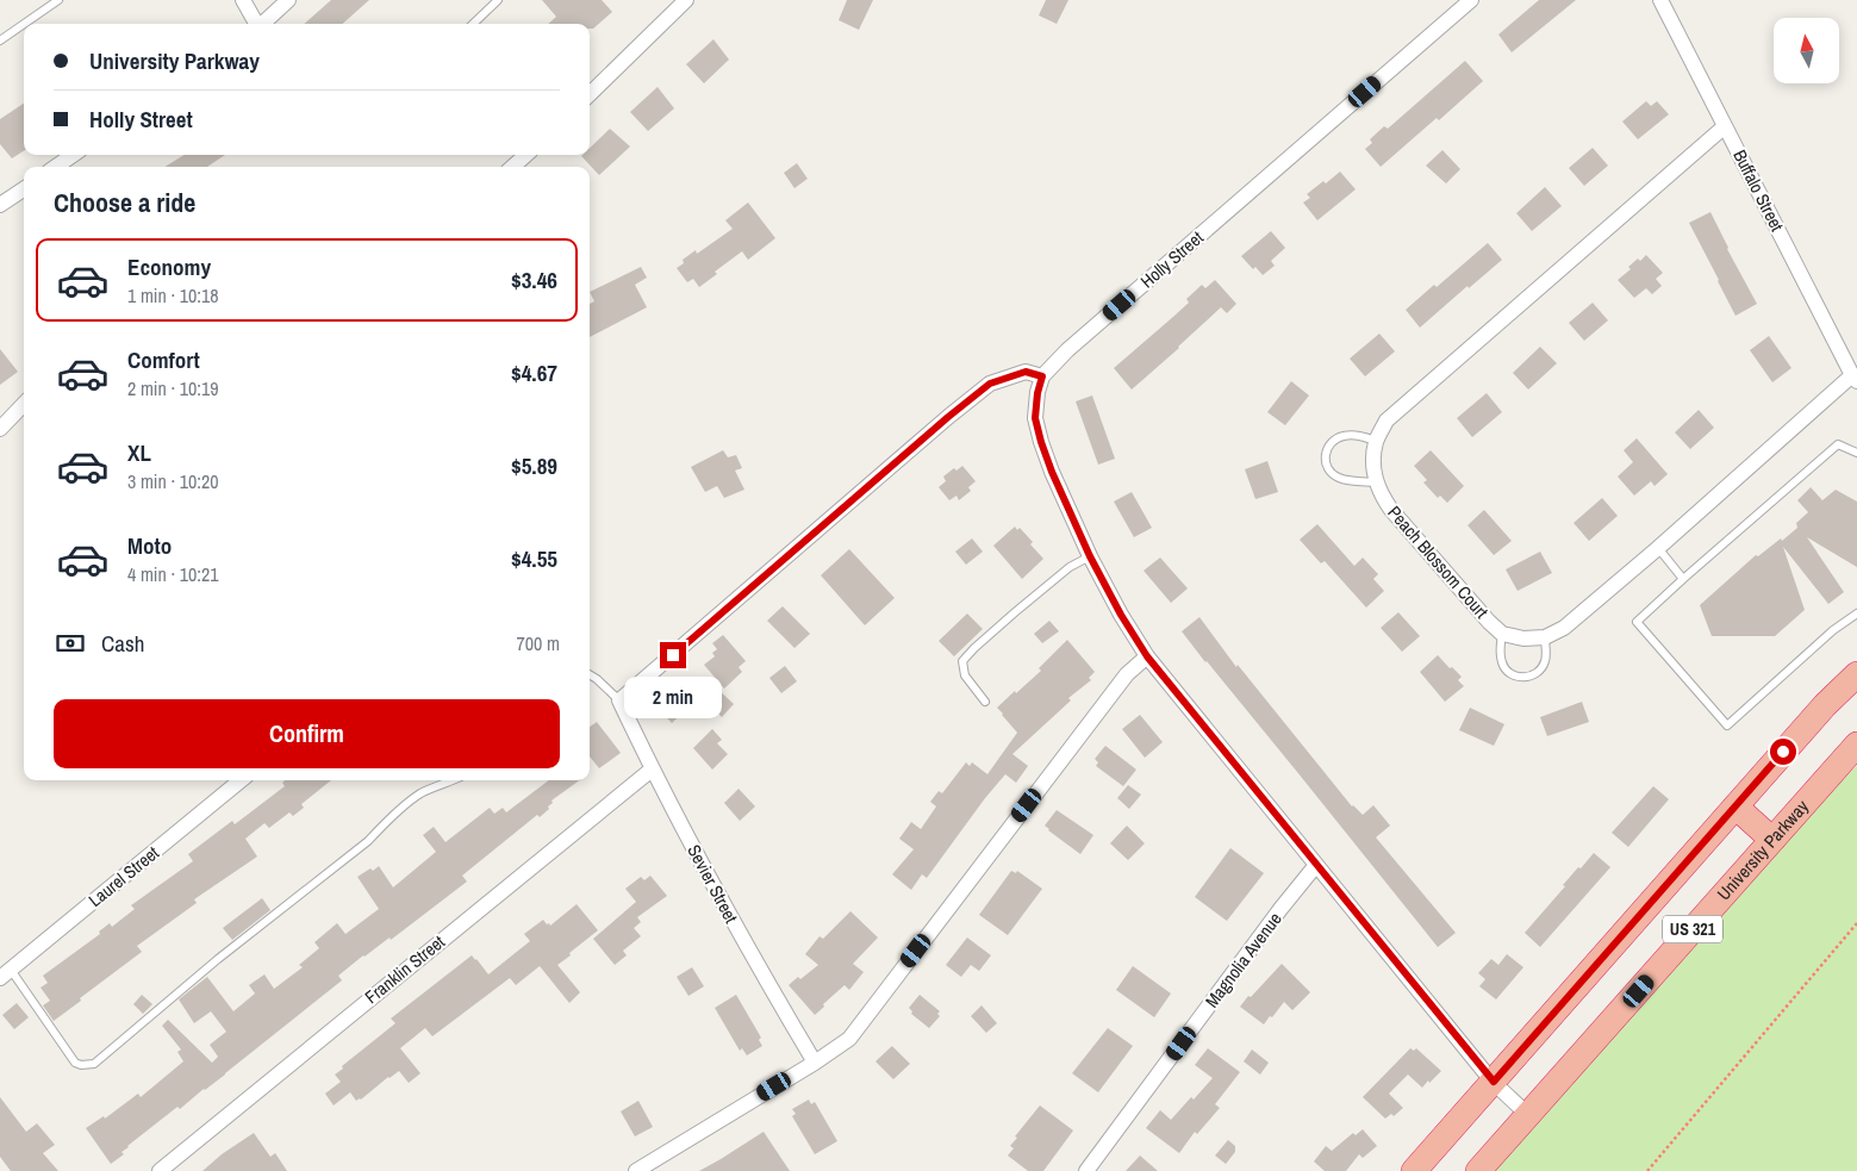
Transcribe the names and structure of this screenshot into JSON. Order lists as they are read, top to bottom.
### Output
{
  "streets": {
    "highway": ["University Parkway", "US 321"],
    "street": [
      "Buffalo Street",
      "Holly Street",
      "Peach Blossom Court",
      "Laurel Street",
      "Sevier Street",
      "Magnolia Avenue",
      "Franklin Street"
    ]
  },
  "crossings": [
    ["Buffalo Street", "Peach Blossom Court"],
    ["Sevier Street", "Franklin Street"]
  ],
  "north": "top",
  "page": {
    "banner": ["University Parkway", "Holly Street"],
    "heading": "Choose a ride",
    "list": [
      {
        "name": "Economy",
        "note": "1 min · 10:18",
        "value": "$3.46"
      },
      {
        "name": "Comfort",
        "note": "2 min · 10:19",
        "value": "$4.67"
      },
      {
        "name": "XL",
        "note": "3 min · 10:20",
        "value": "$5.89"
      },
      {
        "name": "Moto",
        "note": "4 min · 10:21",
        "value": "$4.55"
      }
    ],
    "pay": ["Cash", "700 m"],
    "bubble": "2 min",
    "buttons": "Confirm"
  }
}
